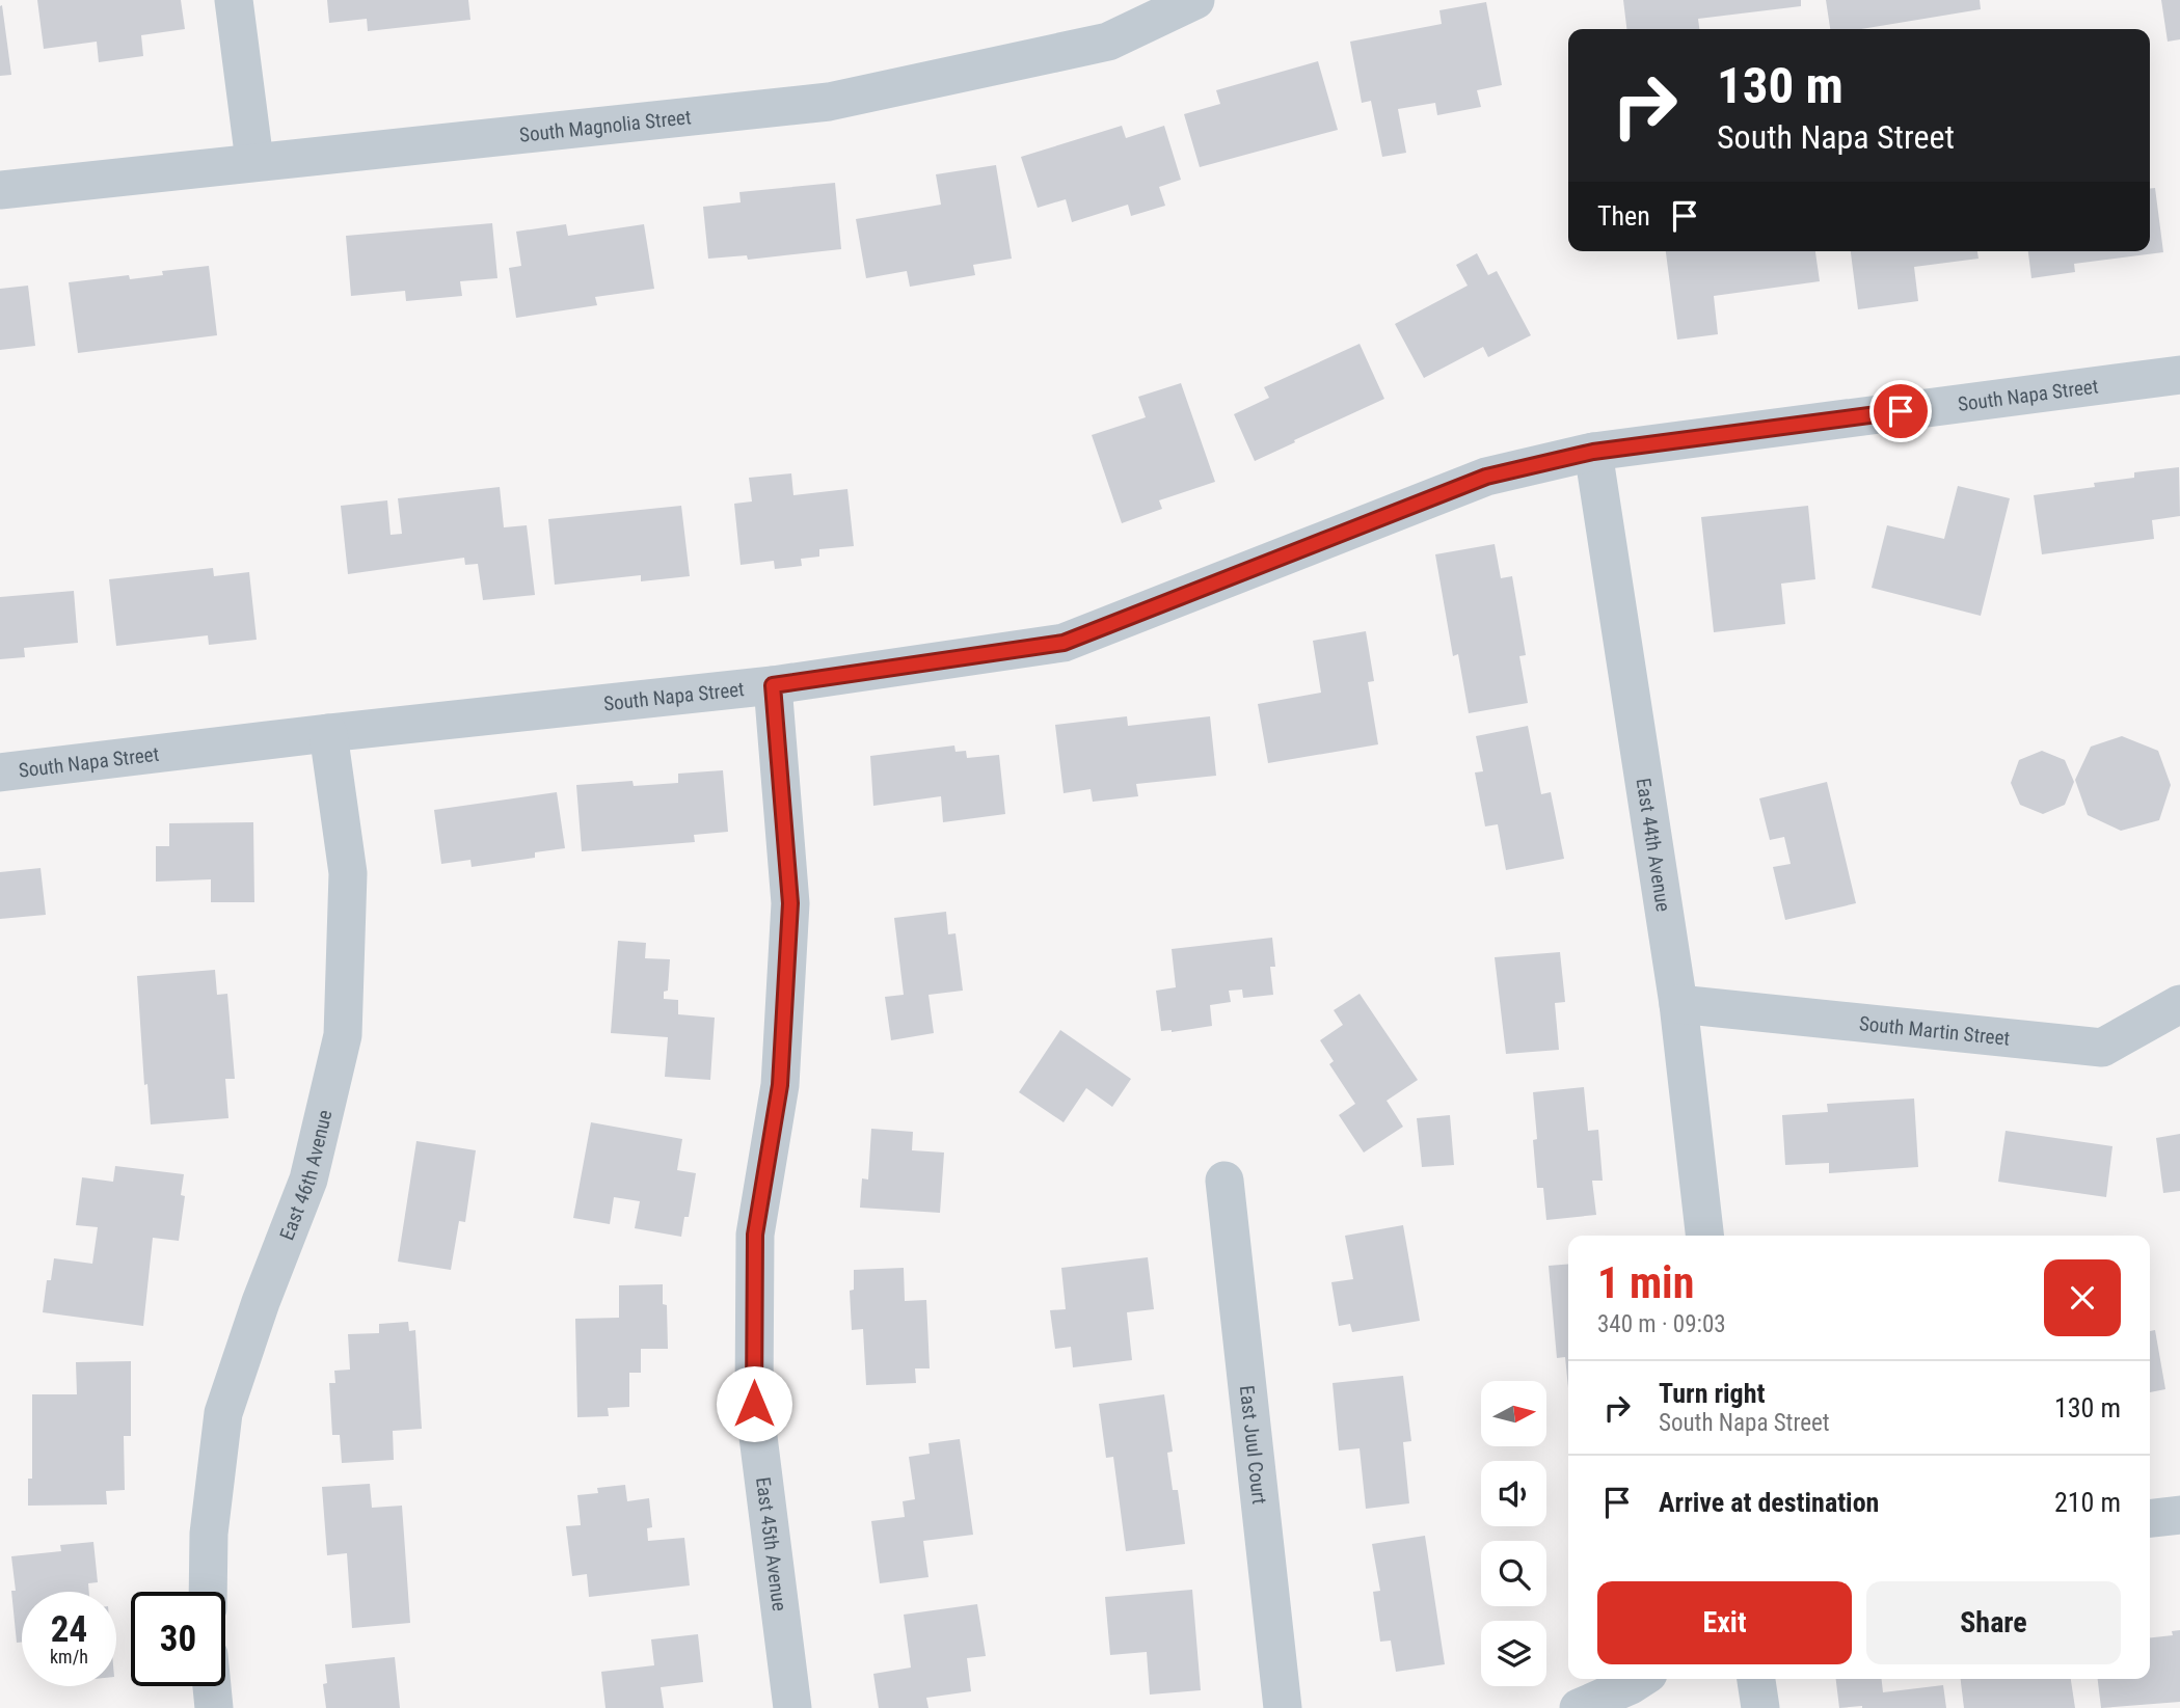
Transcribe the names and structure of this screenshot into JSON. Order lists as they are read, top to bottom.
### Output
{
  "streets": {
    "street": [
      "South Magnolia Street",
      "South Napa Street",
      "East 44th Avenue",
      "South Martin Street",
      "East 46th Avenue",
      "East Juul Court",
      "East 45th Avenue"
    ]
  },
  "crossings": [
    ["South Napa Street", "East 44th Avenue"],
    ["South Napa Street", "East 46th Avenue"],
    ["South Napa Street", "East 45th Avenue"],
    ["East 44th Avenue", "South Martin Street"]
  ],
  "north": "right",
  "page": {
    "turn": ["130 m", "South Napa Street"],
    "then": "Then",
    "heading": ["1 min", "340 m · 09:03"],
    "list": [
      {
        "name": "Turn right",
        "note": "South Napa Street",
        "value": "130 m"
      },
      {
        "name": "Arrive at destination",
        "value": "210 m"
      }
    ],
    "buttons": ["Exit", "Share"],
    "speed": "24 km/h",
    "limit": "30"
  }
}
